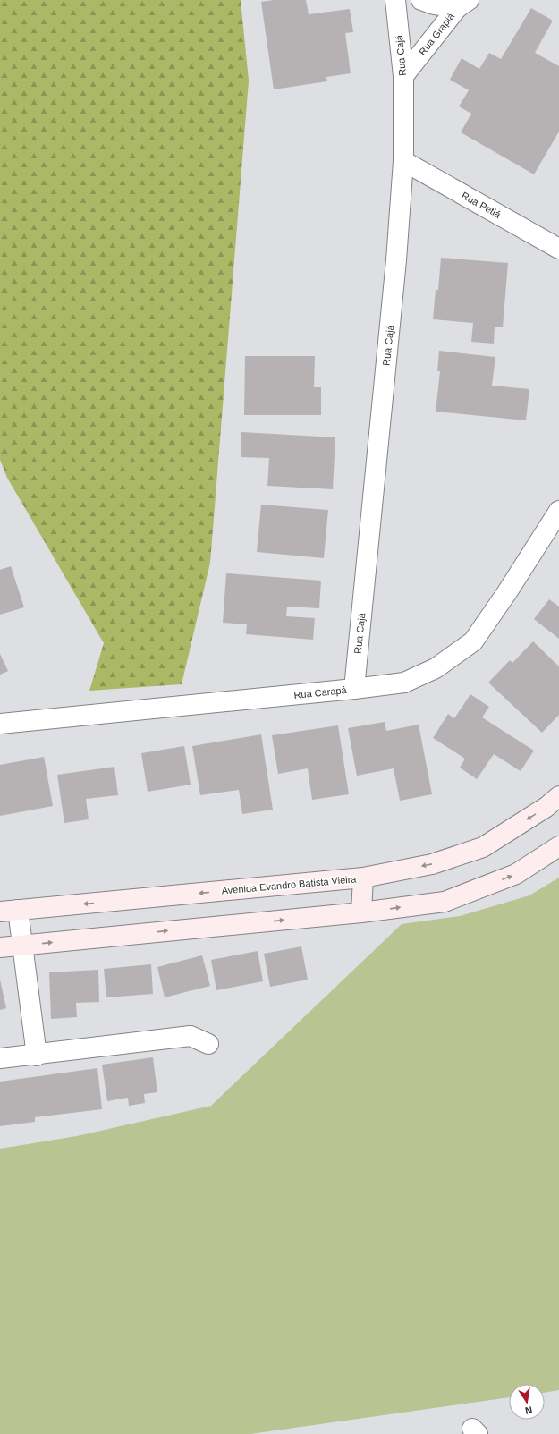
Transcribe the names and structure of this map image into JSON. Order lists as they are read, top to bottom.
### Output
{
  "streets": {
    "main road": ["Avenida Evandro Batista Vieira"],
    "street": [
      "Rua Grapiá",
      "Rua Cajá",
      "Rua Petiá",
      "Rua Carapá"
    ]
  },
  "crossings": [
    ["Rua Grapiá", "Rua Cajá"],
    ["Rua Cajá", "Rua Petiá"],
    ["Rua Cajá", "Rua Carapá"]
  ],
  "north": "bottom"
}
